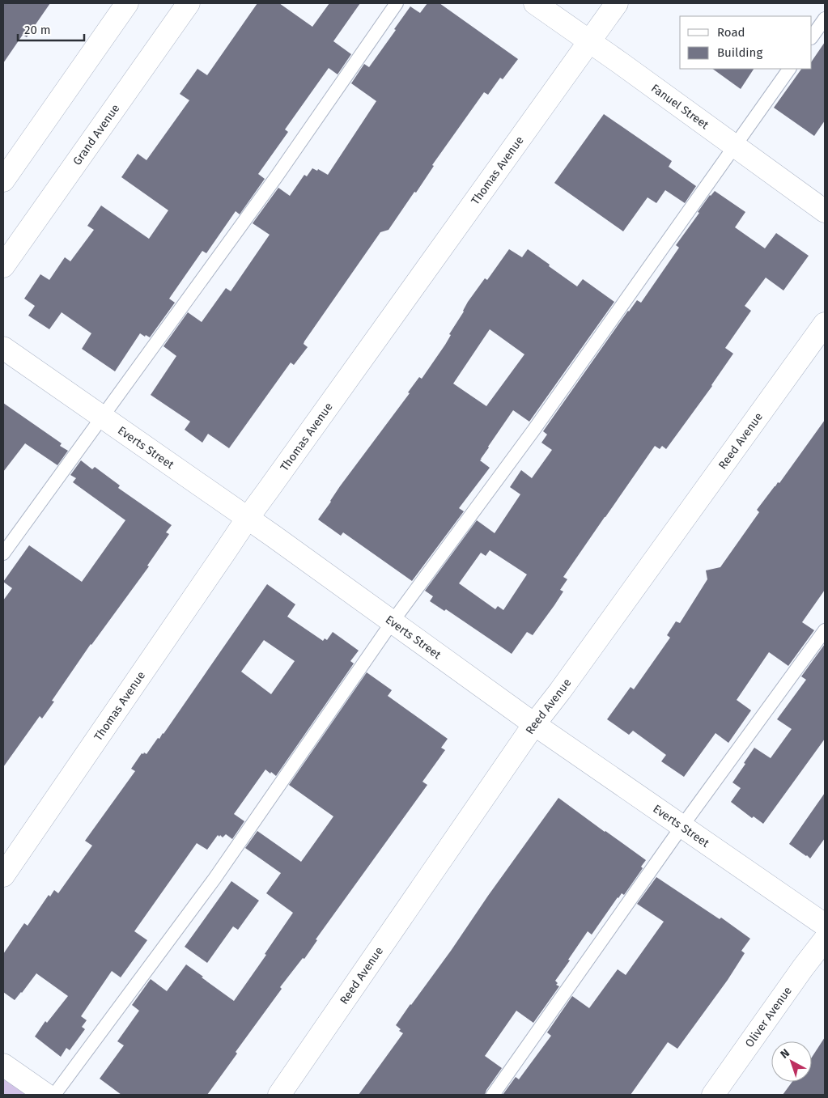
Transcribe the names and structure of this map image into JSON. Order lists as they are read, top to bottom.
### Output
{
  "streets": {
    "street": [
      "Fanuel Street",
      "Grand Avenue",
      "Thomas Avenue",
      "Reed Avenue",
      "Everts Street",
      "Oliver Avenue"
    ]
  },
  "crossings": [
    ["Fanuel Street", "Thomas Avenue"],
    ["Thomas Avenue", "Everts Street"],
    ["Reed Avenue", "Everts Street"]
  ],
  "legend": ["Road", "Building"],
  "scale_bar": "20 m",
  "north": "top left"
}
